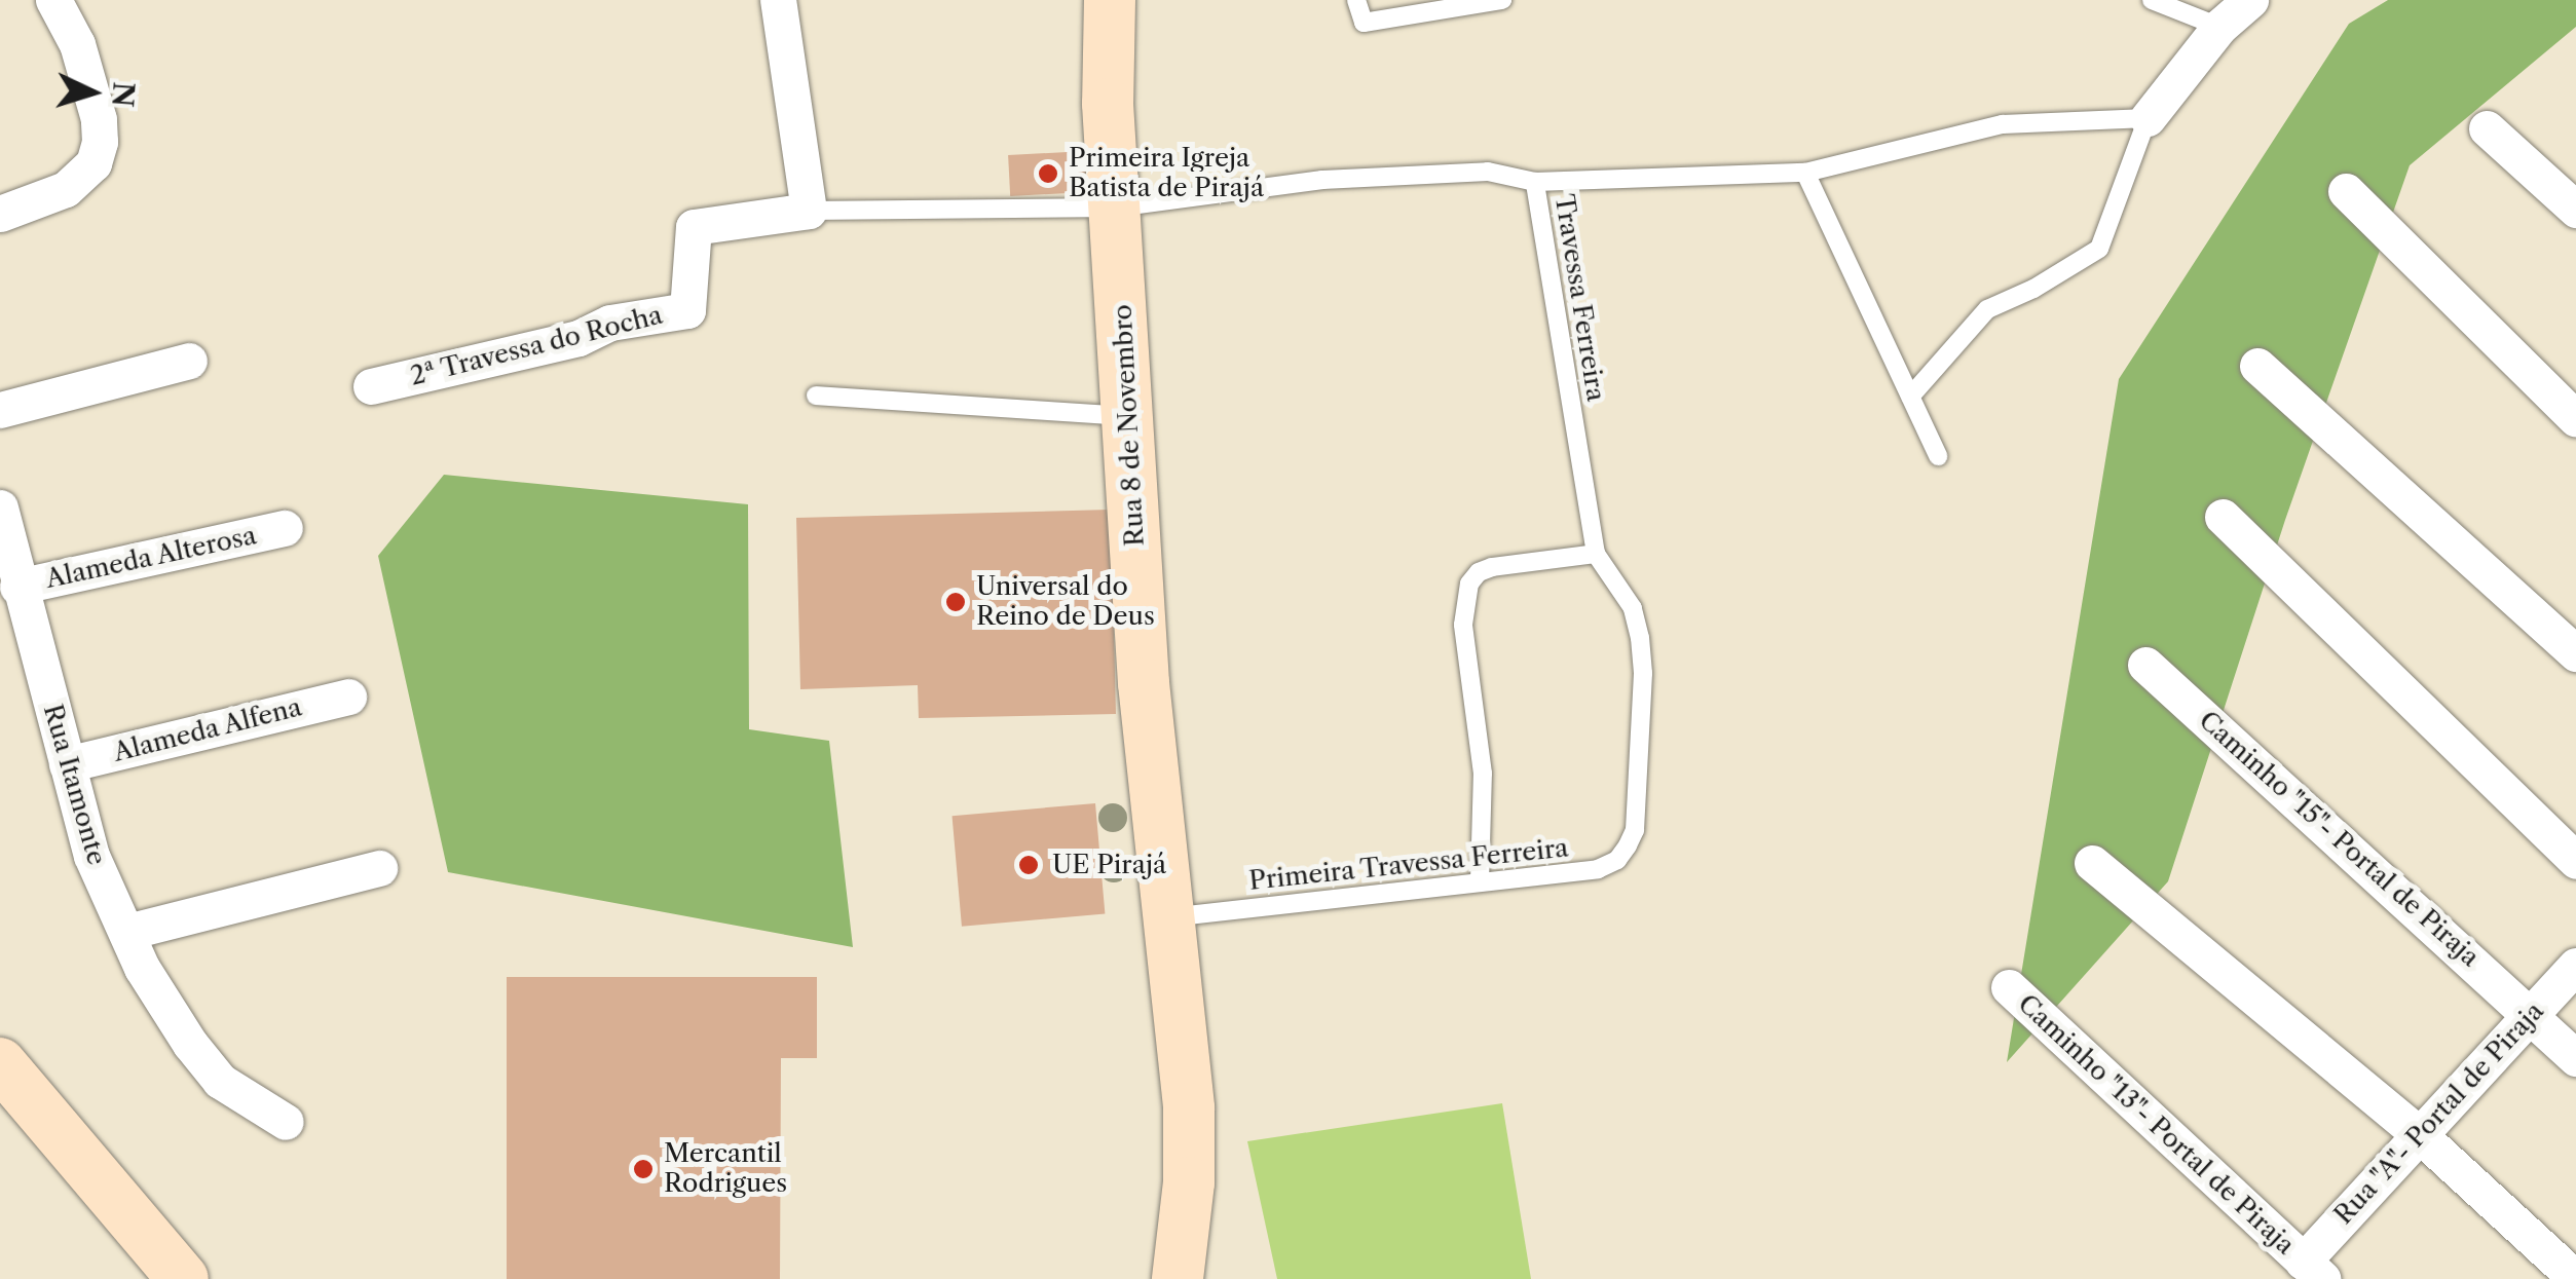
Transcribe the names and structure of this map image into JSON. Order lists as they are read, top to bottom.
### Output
{
  "streets": {
    "main road": ["Rua 8 de Novembro"],
    "street": [
      "2ª Travessa do Rocha",
      "Alameda Alterosa",
      "Alameda Alfena",
      "Rua Itamonte",
      "Caminho \"15\"- Portal de Piraja",
      "Rua \"A\"- Portal de Piraja",
      "Caminho \"13\"- Portal de Piraja"
    ],
    "lane": ["Travessa Ferreira", "Primeira Travessa Ferreira"]
  },
  "crossings": [
    ["Travessa Ferreira", "2ª Travessa do Rocha"],
    ["Travessa Ferreira", "Rua 8 de Novembro"],
    ["Travessa Ferreira", "Primeira Travessa Ferreira"],
    ["Rua 8 de Novembro", "Primeira Travessa Ferreira"],
    ["Alameda Alterosa", "Rua Itamonte"],
    ["Alameda Alfena", "Rua Itamonte"],
    ["Caminho \"15\"- Portal de Piraja", "Rua \"A\"- Portal de Piraja"],
    ["Rua \"A\"- Portal de Piraja", "Caminho \"13\"- Portal de Piraja"]
  ],
  "places": [
    "Primeira Igreja Batista de Pirajá",
    "Universal do Reino de Deus",
    "UE Pirajá",
    "Mercantil Rodrigues"
  ],
  "north": "right"
}
